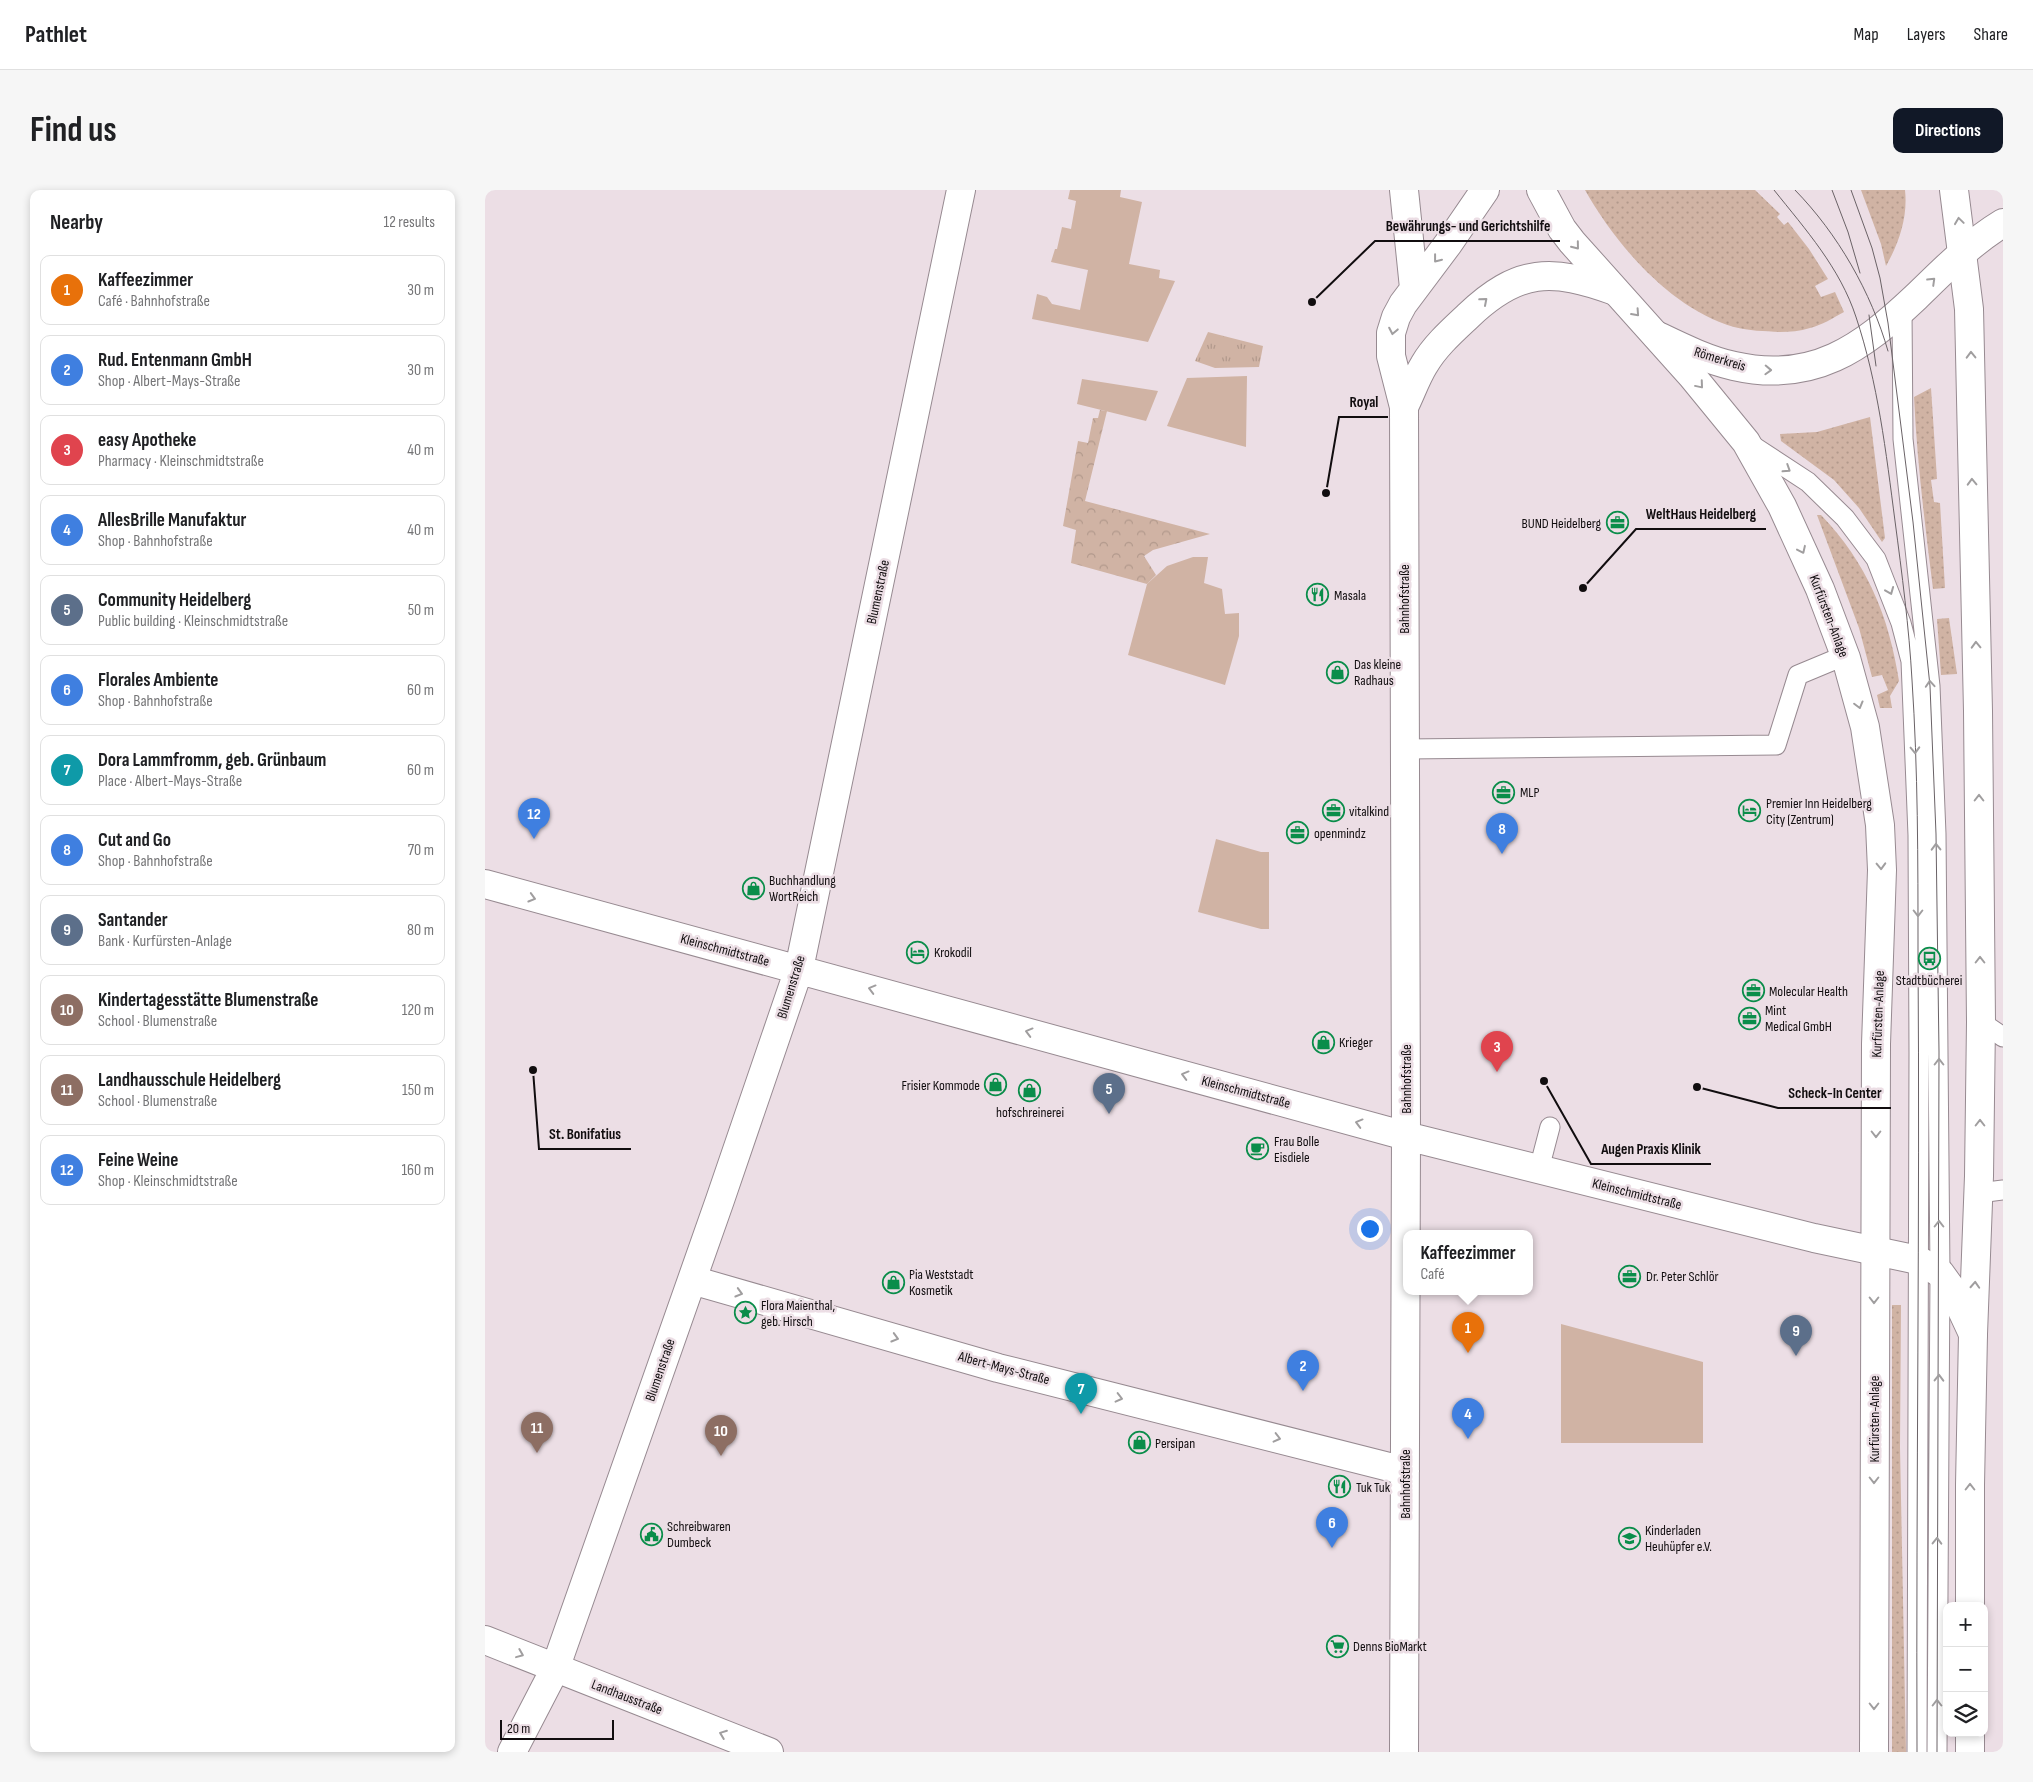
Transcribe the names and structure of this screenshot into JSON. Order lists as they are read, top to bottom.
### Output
{
  "streets": {
    "street": [
      "Römerkreis",
      "Blumenstraße",
      "Bahnhofstraße",
      "Kurfürsten-Anlage",
      "Kleinschmidtstraße",
      "Albert-Mays-Straße",
      "Landhausstraße"
    ]
  },
  "crossings": [
    ["Römerkreis", "Bahnhofstraße"],
    ["Römerkreis", "Kurfürsten-Anlage"],
    ["Blumenstraße", "Kleinschmidtstraße"],
    ["Blumenstraße", "Albert-Mays-Straße"],
    ["Blumenstraße", "Landhausstraße"],
    ["Bahnhofstraße", "Kleinschmidtstraße"],
    ["Bahnhofstraße", "Albert-Mays-Straße"],
    ["Kurfürsten-Anlage", "Kleinschmidtstraße"]
  ],
  "one_way": ["Albert-Mays-Straße"],
  "places": {
    "other": [
      "Bewährungs- und Gerichtshilfe",
      "Royal",
      "WeltHaus Heidelberg",
      "St. Bonifatius",
      "Augen Praxis Klinik",
      "Scheck-In Center"
    ],
    "office": [
      "BUND Heidelberg",
      "MLP",
      "vitalkind",
      "openmindz",
      "Molecular Health",
      "Mint Medical GmbH",
      "Dr. Peter Schlör"
    ],
    "restaurant": ["Masala", "Tuk Tuk"],
    "shop": [
      "Das kleine Radhaus",
      "Buchhandlung WortReich",
      "Krieger",
      "Frisier Kommode",
      "hofschreinerei",
      "Pia Weststadt Kosmetik",
      "Persipan"
    ],
    "hotel": ["Premier Inn Heidelberg City (Zentrum)", "Krokodil"],
    "bus stop": ["Stadtbücherei"],
    "cafe": ["Frau Bolle Eisdiele"],
    "place": ["Flora Maienthal, geb. Hirsch"],
    "public building": ["Schreibwaren Dumbeck"],
    "school or university": ["Kinderladen Heuhüpfer e.V."],
    "supermarket": ["Denns BioMarkt"]
  },
  "scale_bar": "20 m",
  "page": {
    "header": "Pathlet",
    "nav": ["Map", "Layers", "Share"],
    "buttons": "Directions",
    "title": "Find us",
    "heading": ["Nearby", "12 results"],
    "list": [
      {
        "mark": "1",
        "name": "Kaffeezimmer",
        "note": "Café · Bahnhofstraße",
        "value": "30 m"
      },
      {
        "mark": "2",
        "name": "Rud. Entenmann GmbH",
        "note": "Shop · Albert-Mays-Straße",
        "value": "30 m"
      },
      {
        "mark": "3",
        "name": "easy Apotheke",
        "note": "Pharmacy · Kleinschmidtstraße",
        "value": "40 m"
      },
      {
        "mark": "4",
        "name": "AllesBrille Manufaktur",
        "note": "Shop · Bahnhofstraße",
        "value": "40 m"
      },
      {
        "mark": "5",
        "name": "Community Heidelberg",
        "note": "Public building · Kleinschmidtstraße",
        "value": "50 m"
      },
      {
        "mark": "6",
        "name": "Florales Ambiente",
        "note": "Shop · Bahnhofstraße",
        "value": "60 m"
      },
      {
        "mark": "7",
        "name": "Dora Lammfromm, geb. Grünbaum",
        "note": "Place · Albert-Mays-Straße",
        "value": "60 m"
      },
      {
        "mark": "8",
        "name": "Cut and Go",
        "note": "Shop · Bahnhofstraße",
        "value": "70 m"
      },
      {
        "mark": "9",
        "name": "Santander",
        "note": "Bank · Kurfürsten-Anlage",
        "value": "80 m"
      },
      {
        "mark": "10",
        "name": "Kindertagesstätte Blumenstraße",
        "note": "School · Blumenstraße",
        "value": "120 m"
      },
      {
        "mark": "11",
        "name": "Landhausschule Heidelberg",
        "note": "School · Blumenstraße",
        "value": "150 m"
      },
      {
        "mark": "12",
        "name": "Feine Weine",
        "note": "Shop · Kleinschmidtstraße",
        "value": "160 m"
      }
    ],
    "pins": [
      "12",
      "8",
      "3",
      "5",
      "1",
      "9",
      "2",
      "7",
      "4",
      "11",
      "10",
      "6"
    ],
    "popup": ["Kaffeezimmer", "Café"],
    "map_buttons": ["+", "−"],
    "scale": "20 m"
  }
}
